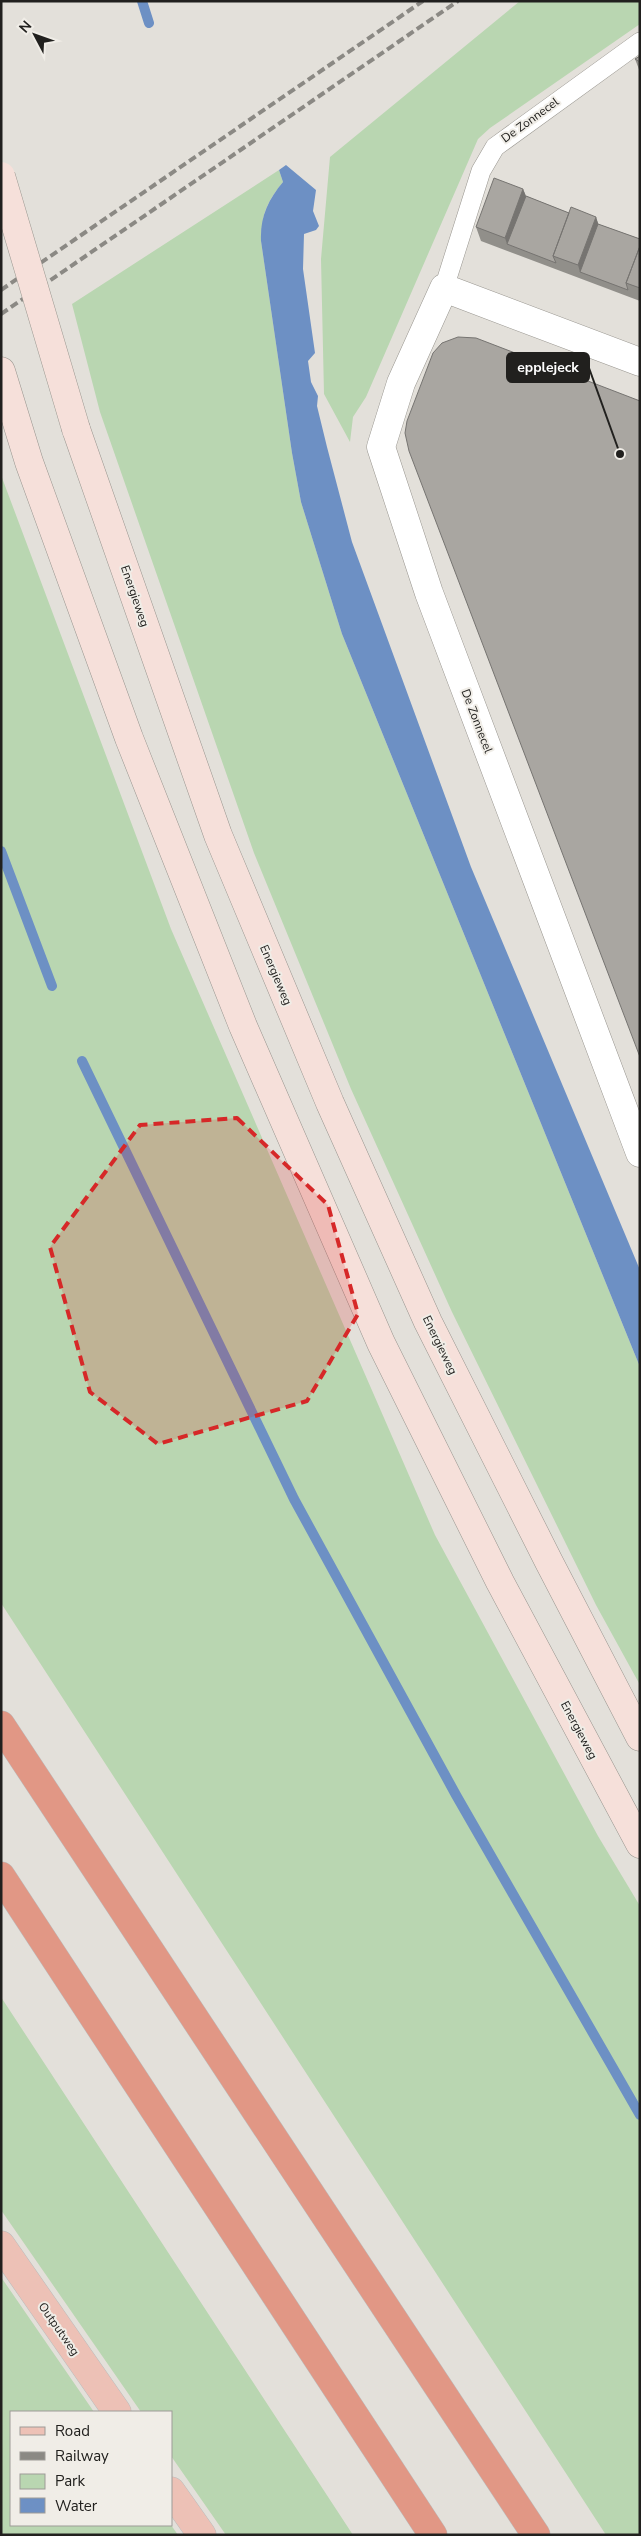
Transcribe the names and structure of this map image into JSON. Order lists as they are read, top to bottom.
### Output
{
  "streets": {
    "main road": ["Energieweg", "Outputweg"],
    "street": ["De Zonnecel"]
  },
  "places": ["epplejeck"],
  "legend": [
    "Road",
    "Railway",
    "Park",
    "Water"
  ],
  "north": "top left"
}
